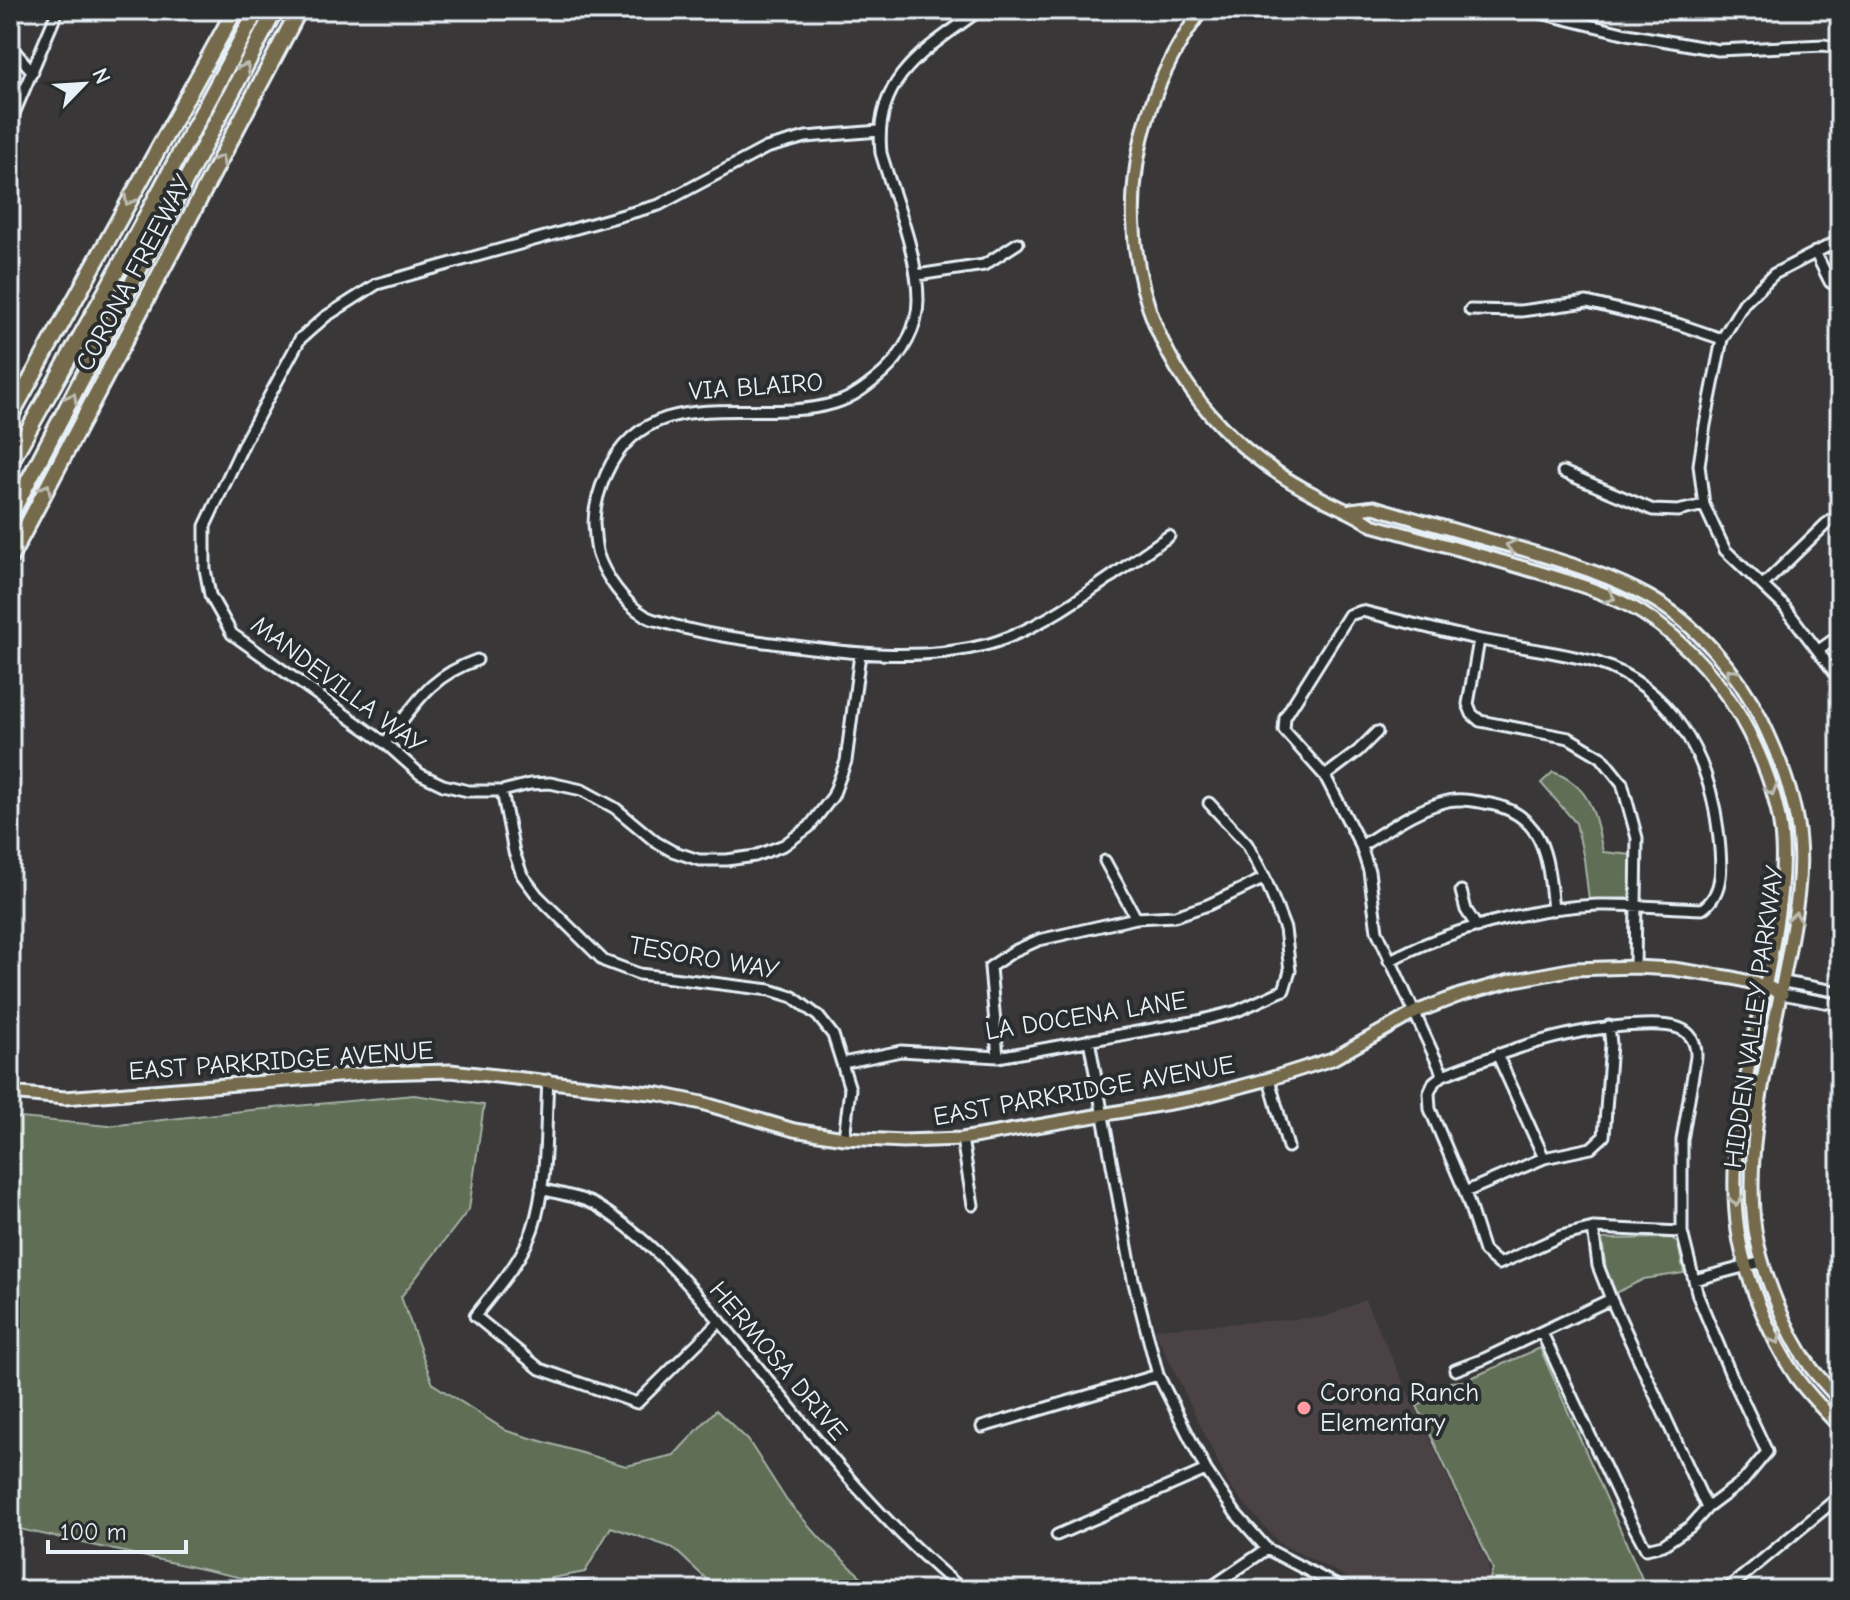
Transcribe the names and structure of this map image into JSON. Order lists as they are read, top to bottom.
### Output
{
  "streets": {
    "highway": ["CORONA FREEWAY"],
    "main road": ["HIDDEN VALLEY PARKWAY", "EAST PARKRIDGE AVENUE"],
    "street": [
      "VIA BLAIRO",
      "MANDEVILLA WAY",
      "TESORO WAY",
      "LA DOCENA LANE",
      "HERMOSA DRIVE"
    ]
  },
  "crossings": [
    ["VIA BLAIRO", "MANDEVILLA WAY"],
    ["MANDEVILLA WAY", "TESORO WAY"],
    ["TESORO WAY", "LA DOCENA LANE"],
    ["TESORO WAY", "EAST PARKRIDGE AVENUE"],
    ["HIDDEN VALLEY PARKWAY", "EAST PARKRIDGE AVENUE"]
  ],
  "places": ["Corona Ranch Elementary"],
  "scale_bar": "100 m",
  "north": "top right"
}
